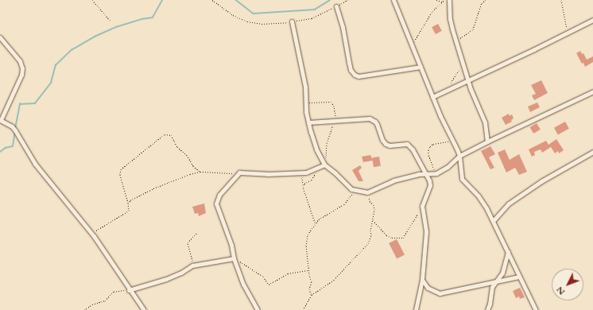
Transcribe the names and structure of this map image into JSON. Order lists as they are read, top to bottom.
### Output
{
  "north": "bottom left"
}
